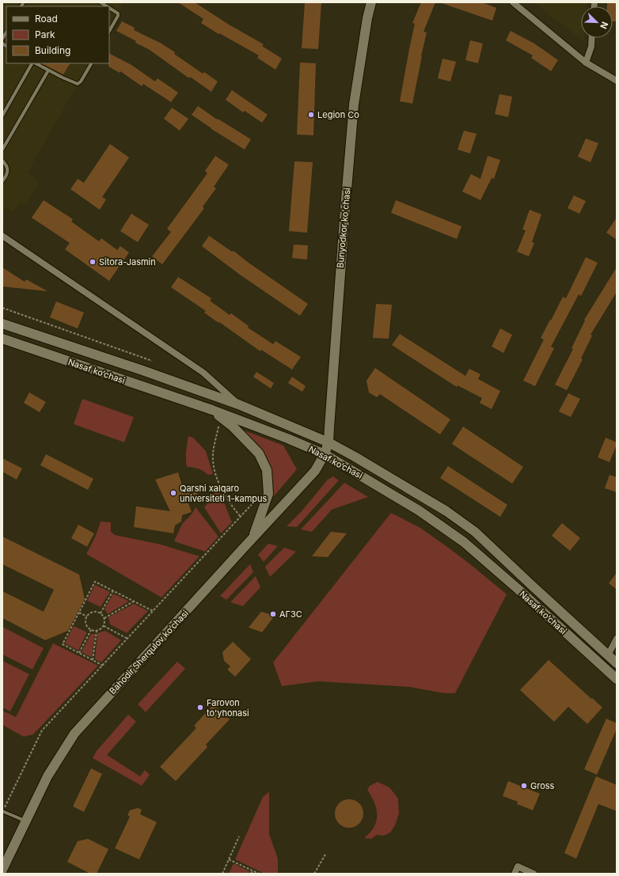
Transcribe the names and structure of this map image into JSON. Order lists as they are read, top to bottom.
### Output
{
  "streets": {
    "main road": ["Bunyodkor koʻchasi", "Nasaf ko‘chasi", "Bahodir Sherqulov ko‘chasi"]
  },
  "crossings": [
    ["Bunyodkor koʻchasi", "Nasaf ko‘chasi"],
    ["Bunyodkor koʻchasi", "Bahodir Sherqulov ko‘chasi"],
    ["Nasaf ko‘chasi", "Bahodir Sherqulov ko‘chasi"]
  ],
  "places": [
    "Legion Co",
    "Sitora-Jasmin",
    "Qarshi xalqaro universiteti 1-kampus",
    "АГЗС",
    "Farovon to'yhonasi",
    "Gross"
  ],
  "legend": ["Road", "Park", "Building"],
  "north": "bottom right"
}
